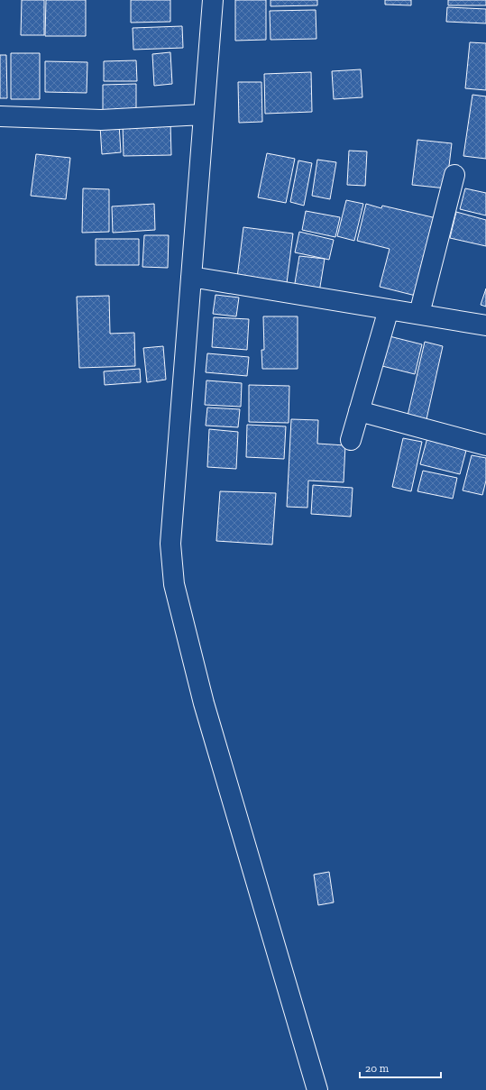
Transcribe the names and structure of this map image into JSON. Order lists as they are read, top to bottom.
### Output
{
  "scale_bar": "20 m"
}
